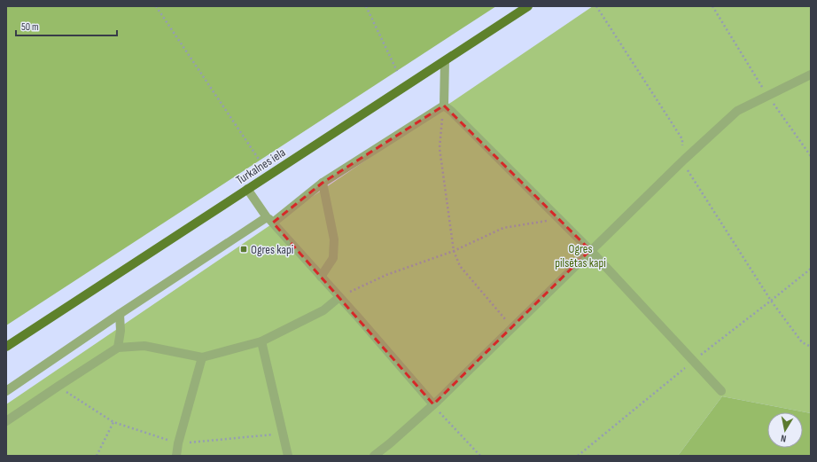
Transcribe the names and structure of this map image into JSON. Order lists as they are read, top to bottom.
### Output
{
  "streets": {
    "main road": ["Turkalnes iela"]
  },
  "parks": ["Ogres pilsētas kapi"],
  "places": {
    "transit": ["Ogres kapi"]
  },
  "scale_bar": "50 m",
  "north": "bottom"
}
